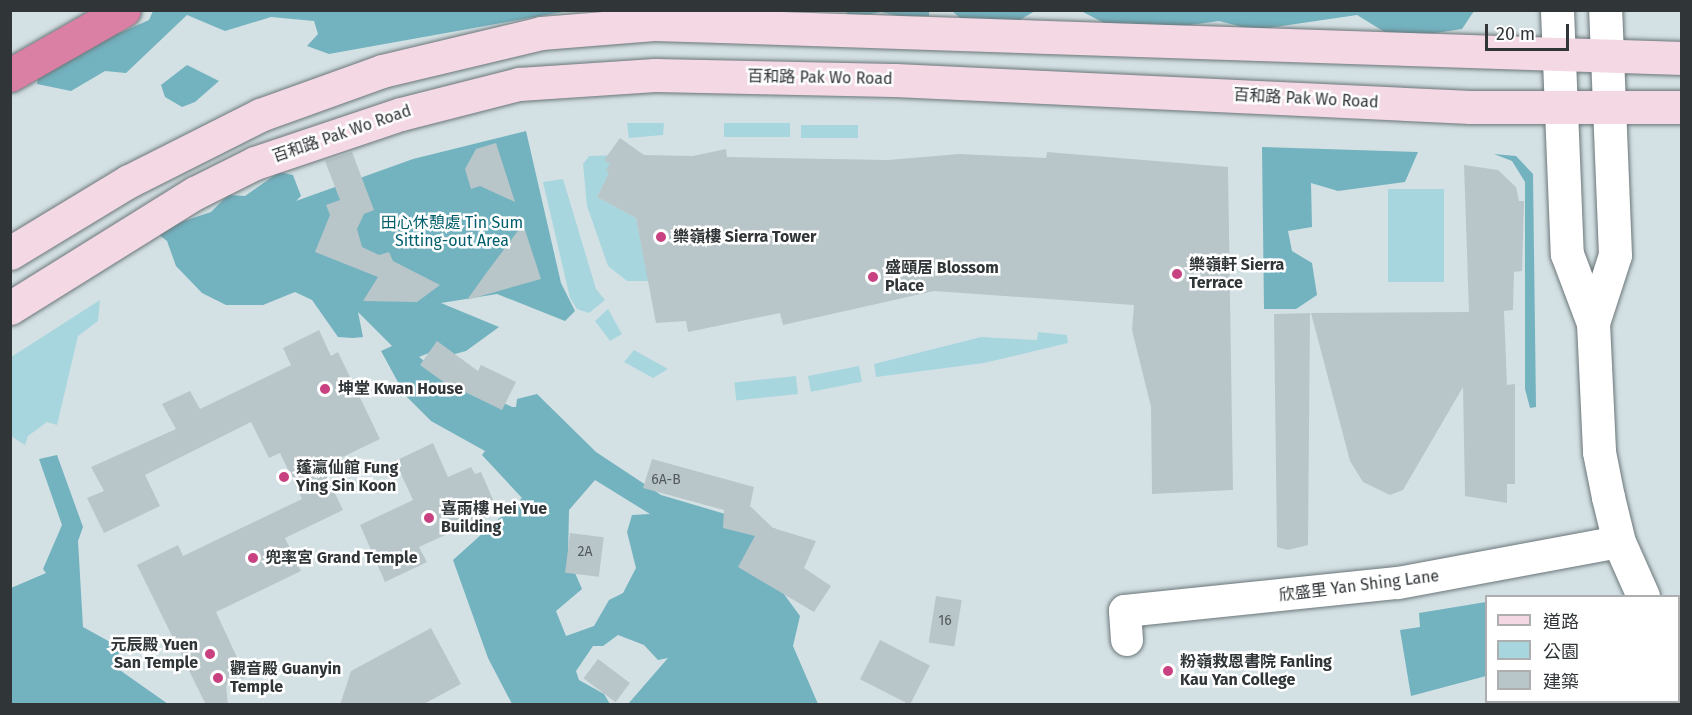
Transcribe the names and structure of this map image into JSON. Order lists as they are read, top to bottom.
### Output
{
  "streets": {
    "main road": ["百和路 Pak Wo Road"],
    "street": ["欣盛里 Yan Shing Lane"]
  },
  "parks": ["田心休憩處 Tin Sum Sitting-out Area"],
  "places": [
    "樂嶺樓 Sierra Tower",
    "樂嶺軒 Sierra Terrace",
    "盛頤居 Blossom Place",
    "坤堂 Kwan House",
    "蓬瀛仙館 Fung Ying Sin Koon",
    "喜雨樓 Hei Yue Building",
    "兜率宮 Grand Temple",
    "元辰殿 Yuen San Temple",
    "粉嶺救恩書院 Fanling Kau Yan College",
    "觀音殿 Guanyin Temple"
  ],
  "house_numbers": ["6A-B", "2A", "16"],
  "legend": ["道路", "公園", "建築"],
  "scale_bar": "20 m"
}
